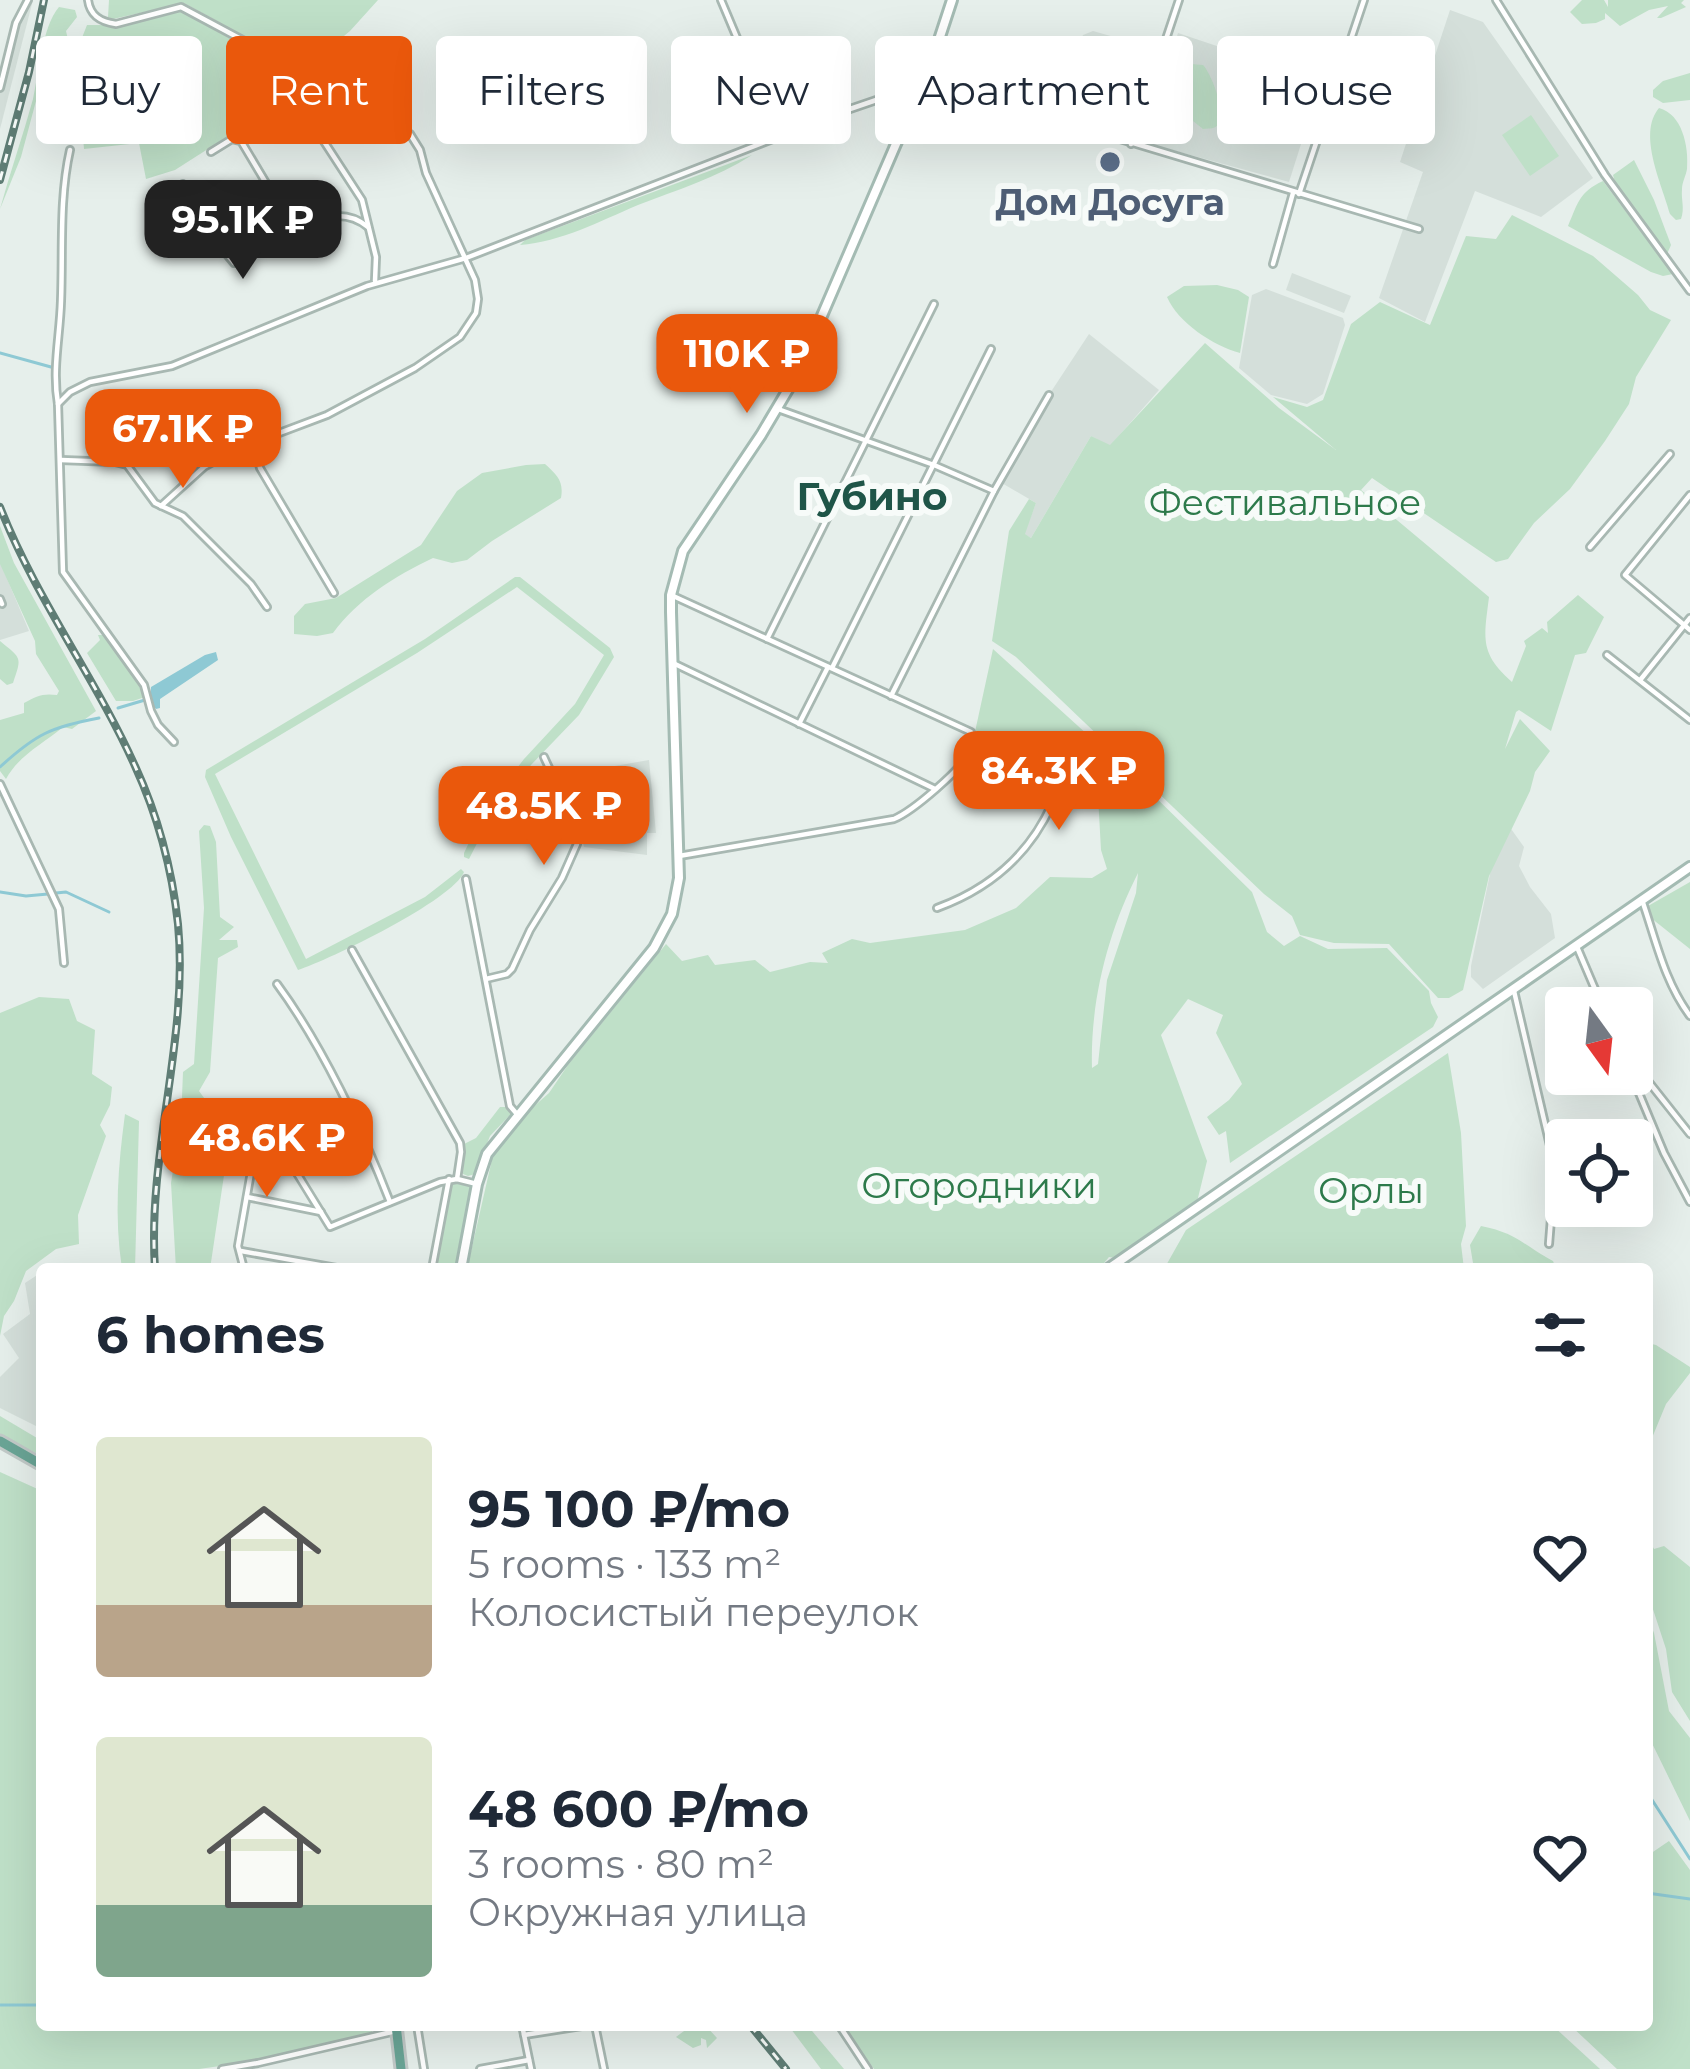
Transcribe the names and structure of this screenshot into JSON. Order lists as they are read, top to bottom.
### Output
{
  "districts": ["Губино"],
  "parks": ["Фестивальное", "Огородники", "Орлы"],
  "places": ["Дом Досуга"],
  "north": "bottom",
  "page": {
    "chip": [
      "Buy",
      "Rent",
      "Filters",
      "New",
      "Apartment",
      "House"
    ],
    "price": [
      "95.1K ₽",
      "110K ₽",
      "67.1K ₽",
      "84.3K ₽",
      "48.5K ₽",
      "48.6K ₽"
    ],
    "heading": "6 homes",
    "list": [
      {
        "name": "95 100 ₽/mo",
        "note": "5 rooms · 133 m² · Колосистый переулок"
      },
      {
        "name": "48 600 ₽/mo",
        "note": "3 rooms · 80 m² · Окружная улица"
      }
    ]
  }
}
